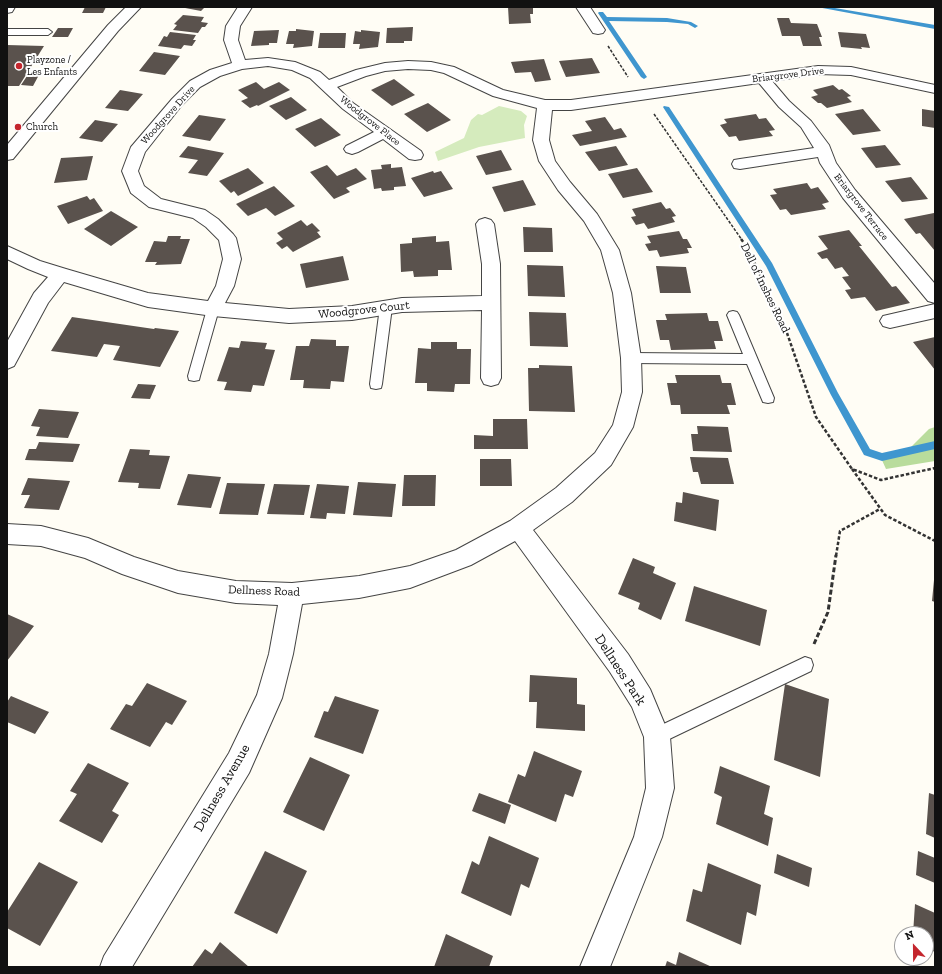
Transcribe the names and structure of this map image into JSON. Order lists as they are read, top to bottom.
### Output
{
  "streets": {
    "street": [
      "Briargrove Drive",
      "Woodgrove Drive",
      "Woodgrove Place",
      "Briargrove Terrace",
      "Woodgrove Court",
      "Dellness Road",
      "Dellness Park",
      "Dellness Avenue"
    ],
    "path": ["Dell of Inshes Road"]
  },
  "crossings": [
    ["Briargrove Drive", "Briargrove Terrace"],
    ["Briargrove Drive", "Dell of Inshes Road"],
    ["Woodgrove Drive", "Woodgrove Place"],
    ["Woodgrove Drive", "Woodgrove Court"],
    ["Dellness Road", "Dellness Park"],
    ["Dellness Road", "Dellness Avenue"]
  ],
  "places": ["Playzone / Les Enfants", "Church"],
  "north": "top"
}
